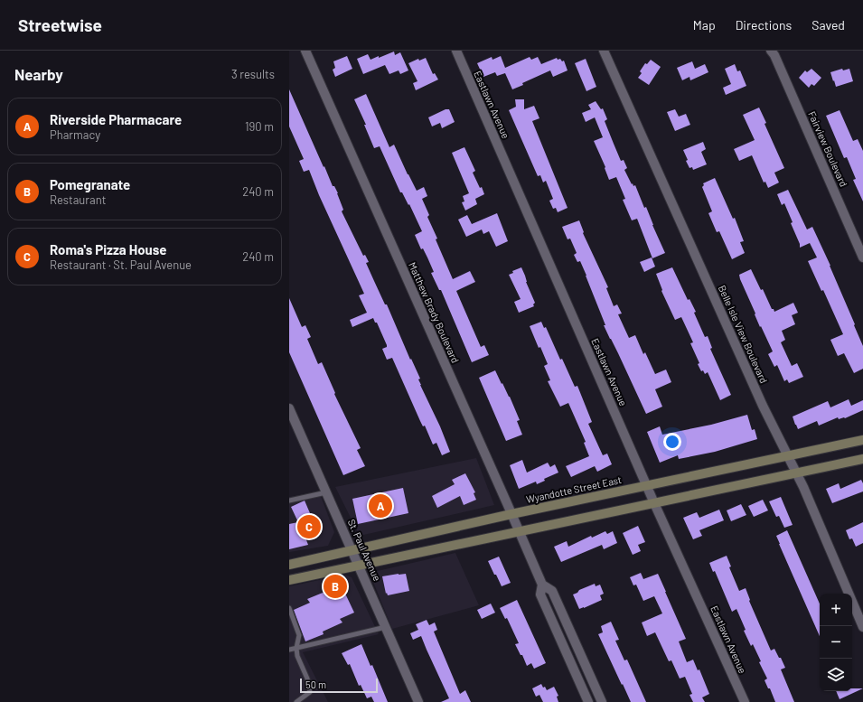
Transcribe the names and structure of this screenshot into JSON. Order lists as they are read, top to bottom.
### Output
{
  "streets": {
    "main road": ["Wyandotte Street East"],
    "street": [
      "Eastlawn Avenue",
      "Fairview Boulevard",
      "Matthew Brady Boulevard",
      "Belle Isle View Boulevard",
      "St. Paul Avenue"
    ]
  },
  "crossings": [
    ["Eastlawn Avenue", "Wyandotte Street East"],
    ["Matthew Brady Boulevard", "Wyandotte Street East"],
    ["Belle Isle View Boulevard", "Wyandotte Street East"],
    ["Wyandotte Street East", "St. Paul Avenue"]
  ],
  "scale_bar": "50 m",
  "page": {
    "header": "Streetwise",
    "nav": ["Map", "Directions", "Saved"],
    "heading": ["Nearby", "3 results"],
    "list": [
      {
        "mark": "A",
        "name": "Riverside Pharmacare",
        "note": "Pharmacy",
        "value": "190 m"
      },
      {
        "mark": "B",
        "name": "Pomegranate",
        "note": "Restaurant",
        "value": "240 m"
      },
      {
        "mark": "C",
        "name": "Roma's Pizza House",
        "note": "Restaurant · St. Paul Avenue",
        "value": "240 m"
      }
    ],
    "pins": ["A", "C", "B"],
    "map_buttons": ["+", "−"],
    "scale": "50 m"
  }
}
